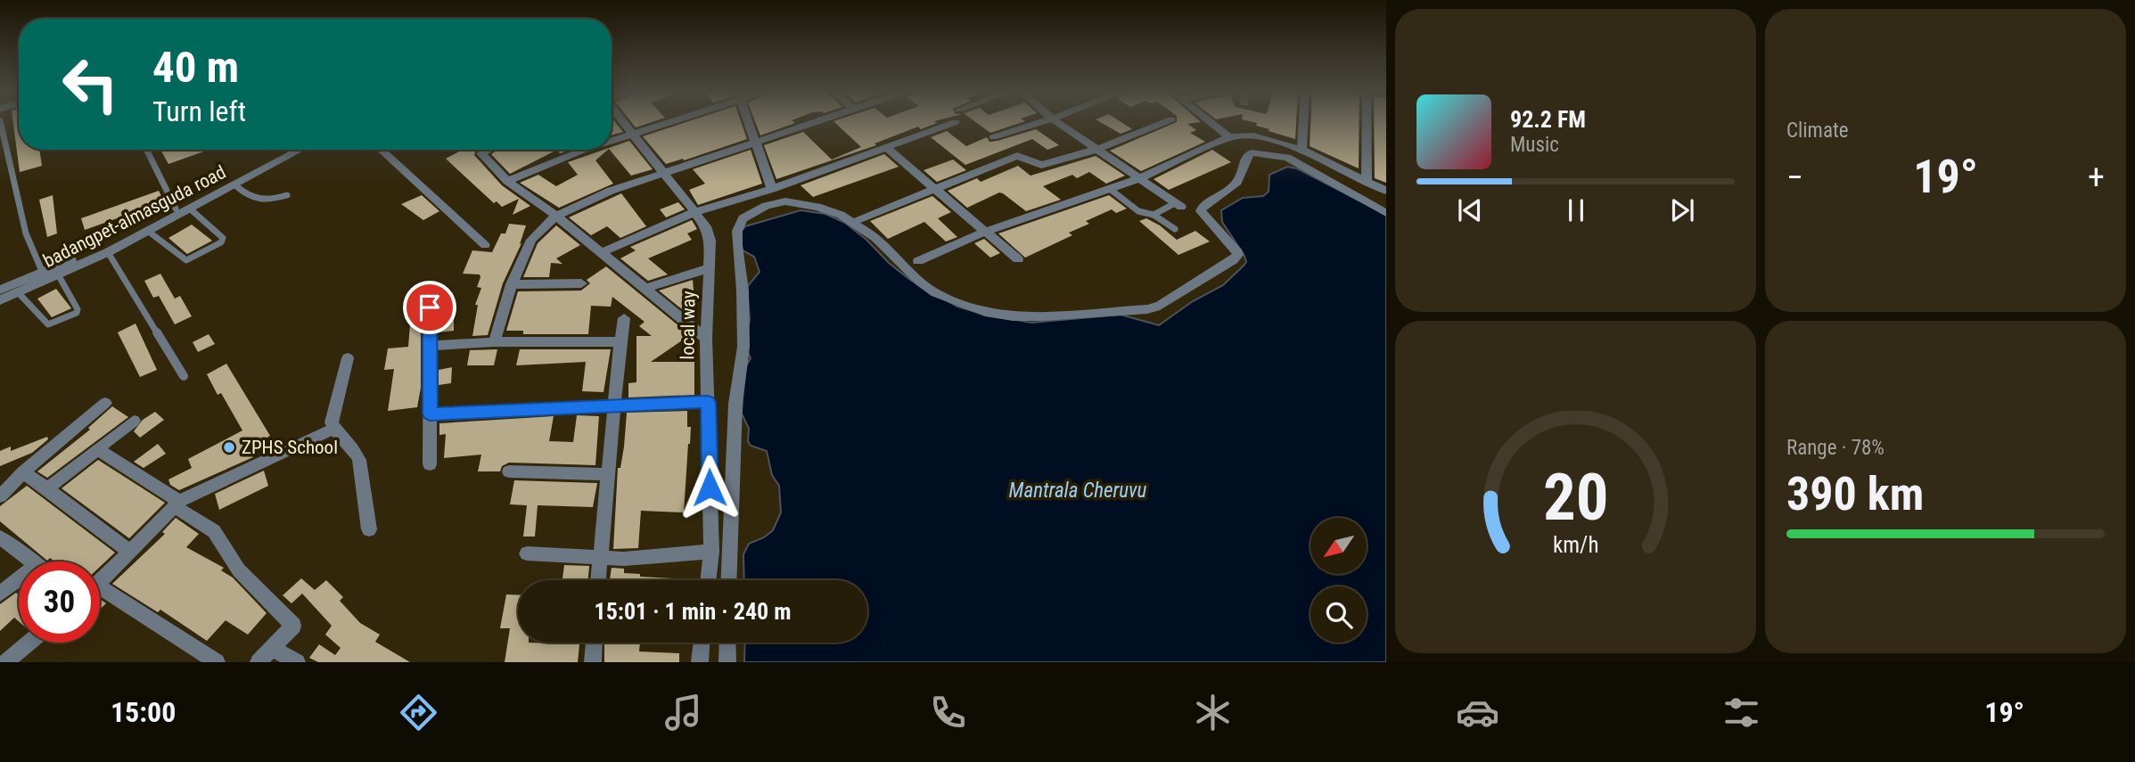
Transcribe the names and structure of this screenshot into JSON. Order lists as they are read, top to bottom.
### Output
{
  "streets": {
    "street": ["badangpet-almasguda road", "local way"]
  },
  "water": ["Mantrala Cheruvu"],
  "places": ["ZPHS School"],
  "north": "bottom left",
  "page": {
    "tile": [
      "Climate",
      ["Range · 78%", "390 km"]
    ],
    "turn": ["40 m", "Turn left"],
    "song": ["92.2 FM", "Music"],
    "heat": ["−", "19°", "+"],
    "limit": "30",
    "trip": "15:01 · 1 min · 240 m",
    "tabs": ["15:00", "19°"],
    "gauge": ["20", "km/h"]
  }
}
